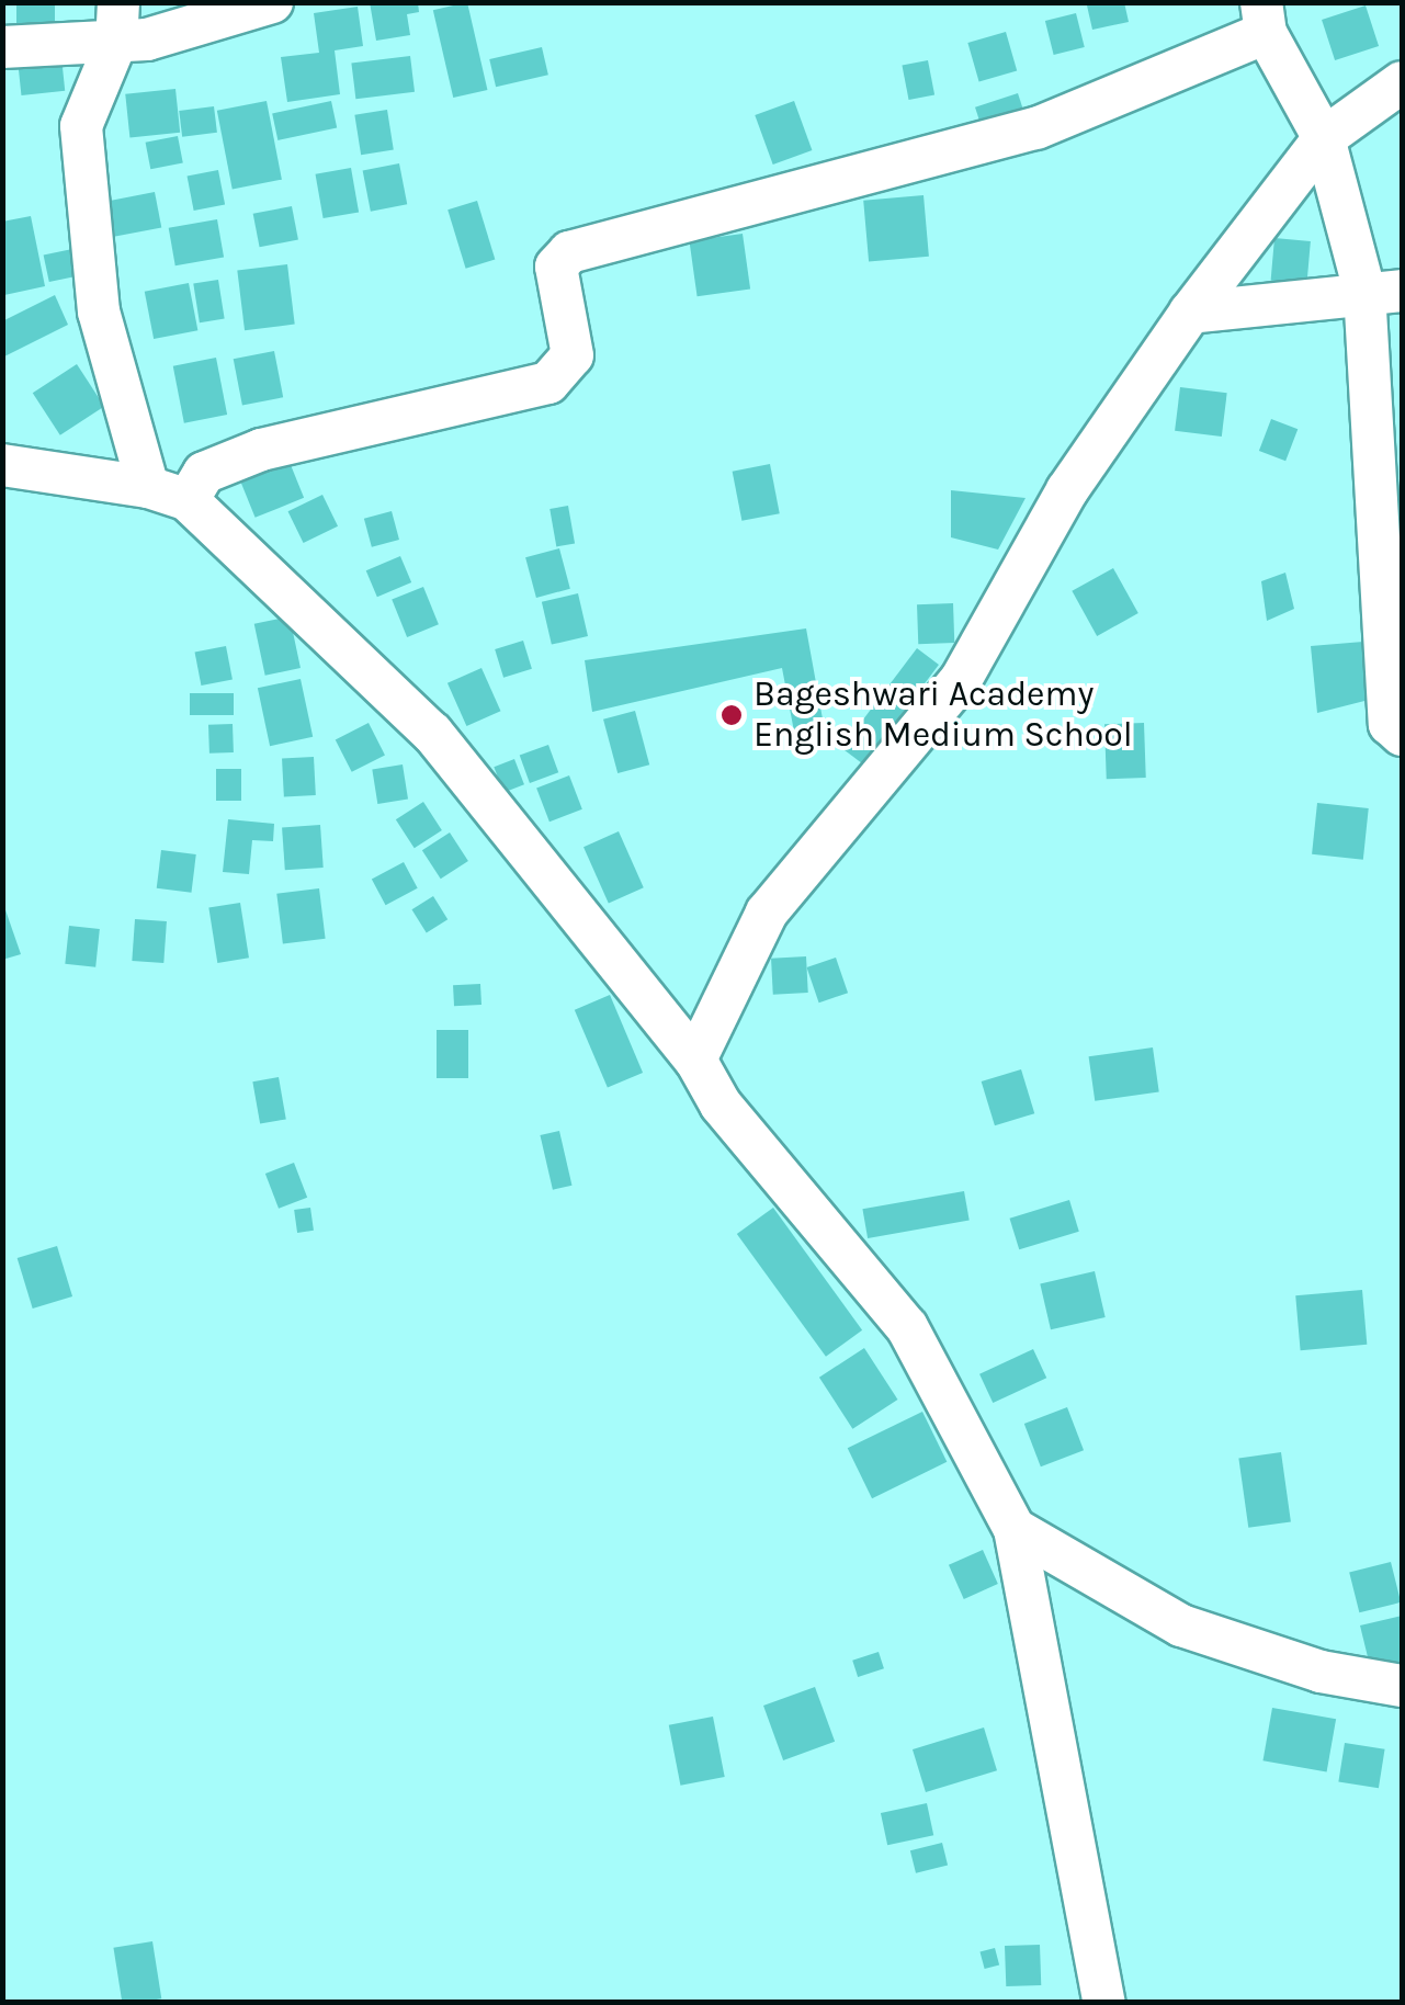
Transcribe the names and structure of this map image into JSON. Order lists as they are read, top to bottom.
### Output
{
  "places": ["Bageshwari Academy English Medium School"]
}
